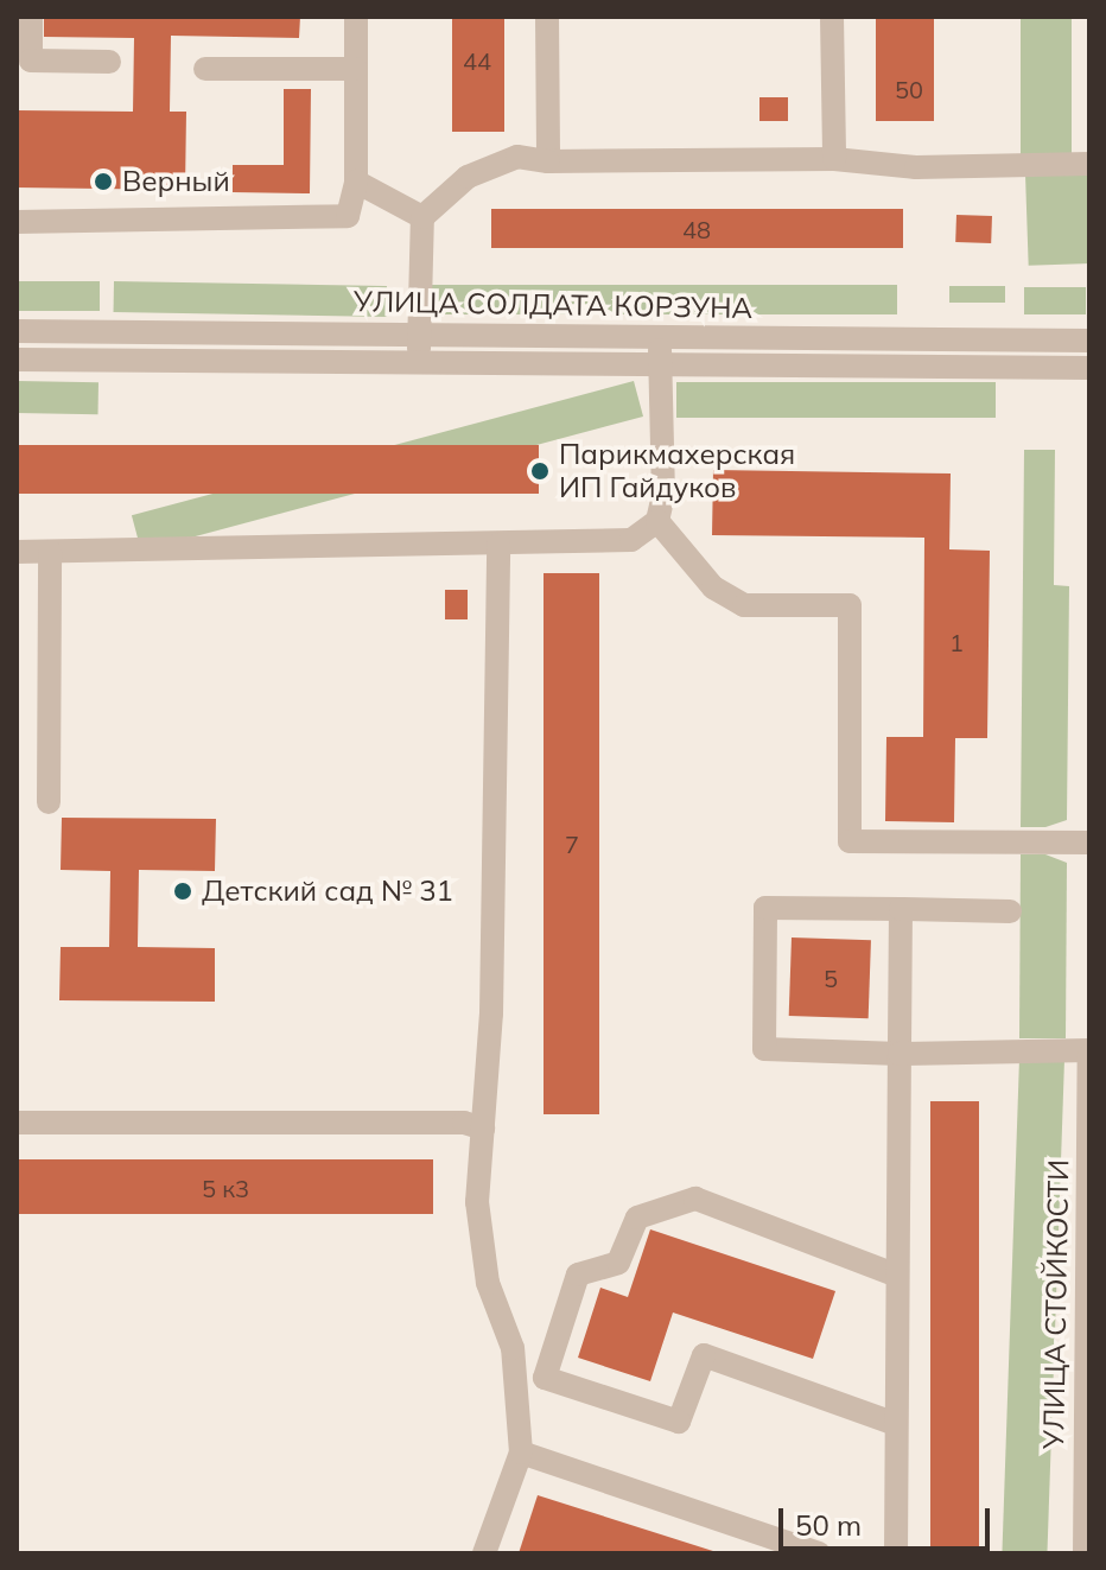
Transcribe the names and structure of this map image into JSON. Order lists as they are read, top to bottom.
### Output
{
  "streets": {
    "street": ["УЛИЦА СОЛДАТА КОРЗУНА", "УЛИЦА СТОЙКОСТИ"]
  },
  "places": ["Верный", "Парикмахерская ИП Гайдуков", "Детский сад № 31"],
  "house_numbers": [
    "44",
    "50",
    "48",
    "1",
    "7",
    "5",
    "5 к3"
  ],
  "scale_bar": "50 m"
}
